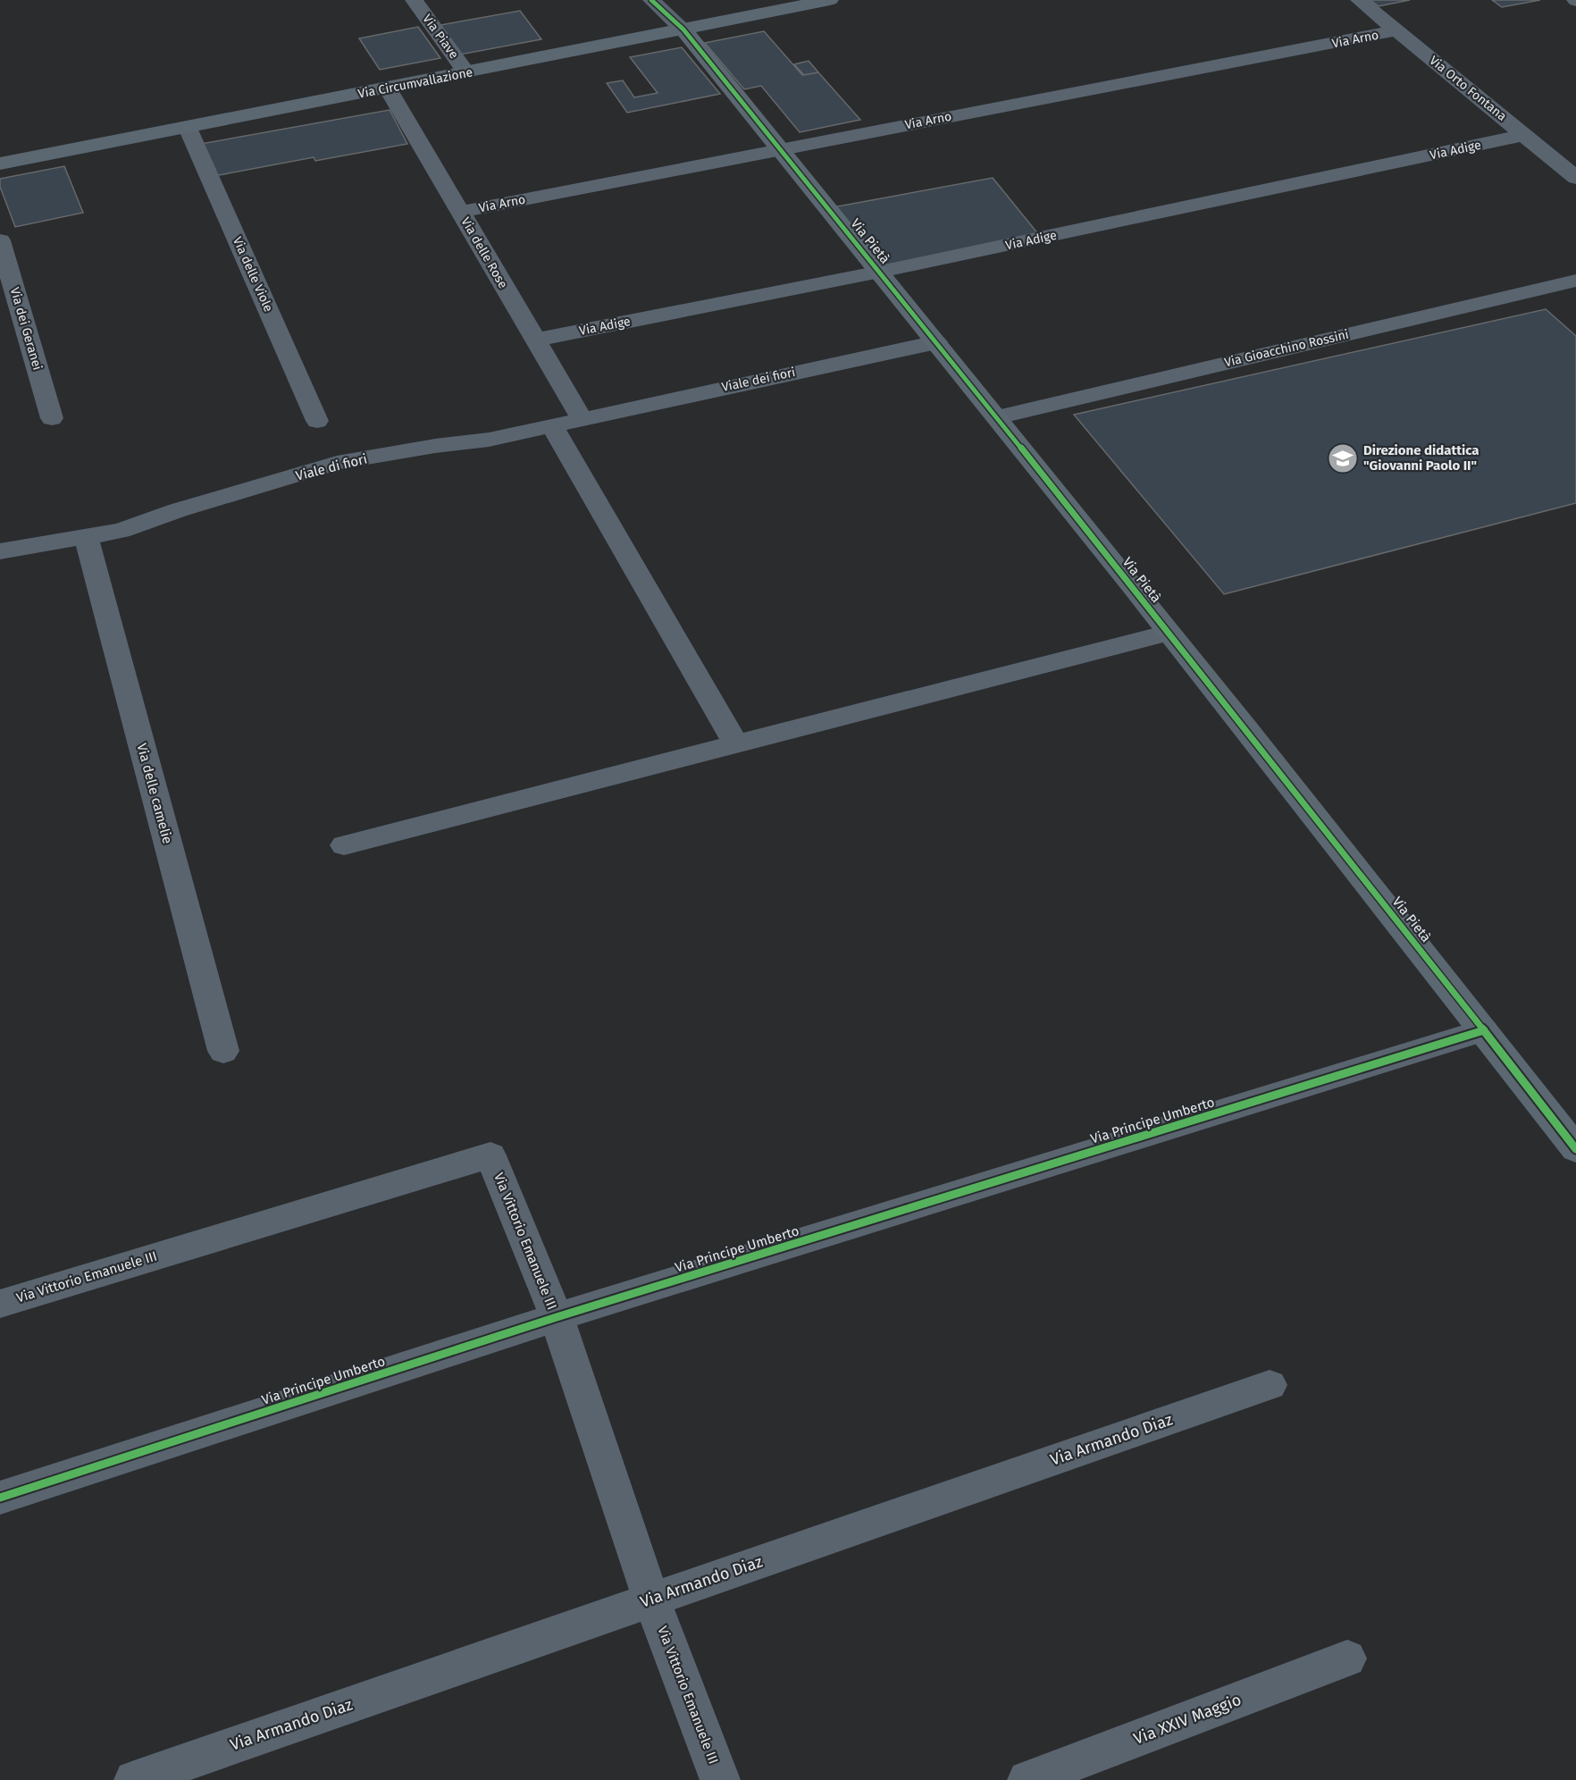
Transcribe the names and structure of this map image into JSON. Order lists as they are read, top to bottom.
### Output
{
  "streets": {
    "street": [
      "Via Piave",
      "Via Arno",
      "Via Circumvallazione",
      "Via Orto Fontana",
      "Via Adige",
      "Via Pietà",
      "Via delle Rose",
      "Via delle Viole",
      "Via dei Geranei",
      "Via Gioacchino Rossini",
      "Viale dei fiori",
      "Viale di fiori",
      "Via delle camelie",
      "Via Principe Umberto",
      "Via Vittorio Emanuele III",
      "Via Armando Diaz",
      "Via XXIV Maggio"
    ]
  },
  "crossings": [
    ["Via Piave", "Via Circumvallazione"],
    ["Via Arno", "Via Orto Fontana"],
    ["Via Arno", "Via Pietà"],
    ["Via Arno", "Via delle Rose"],
    ["Via Circumvallazione", "Via Pietà"],
    ["Via Circumvallazione", "Via delle Rose"],
    ["Via Circumvallazione", "Via delle Viole"],
    ["Via Orto Fontana", "Via Adige"],
    ["Via Adige", "Via Pietà"],
    ["Via Adige", "Via delle Rose"],
    ["Via Pietà", "Via Gioacchino Rossini"],
    ["Via Pietà", "Viale dei fiori"],
    ["Via Pietà", "Via Principe Umberto"],
    ["Via delle Rose", "Viale dei fiori"],
    ["Via delle Rose", "Viale di fiori"],
    ["Viale dei fiori", "Viale di fiori"],
    ["Viale di fiori", "Via delle camelie"],
    ["Via Principe Umberto", "Via Vittorio Emanuele III"],
    ["Via Vittorio Emanuele III", "Via Armando Diaz"]
  ],
  "places": {
    "school or university": ["Direzione didattica \"Giovanni Paolo II\""]
  }
}
